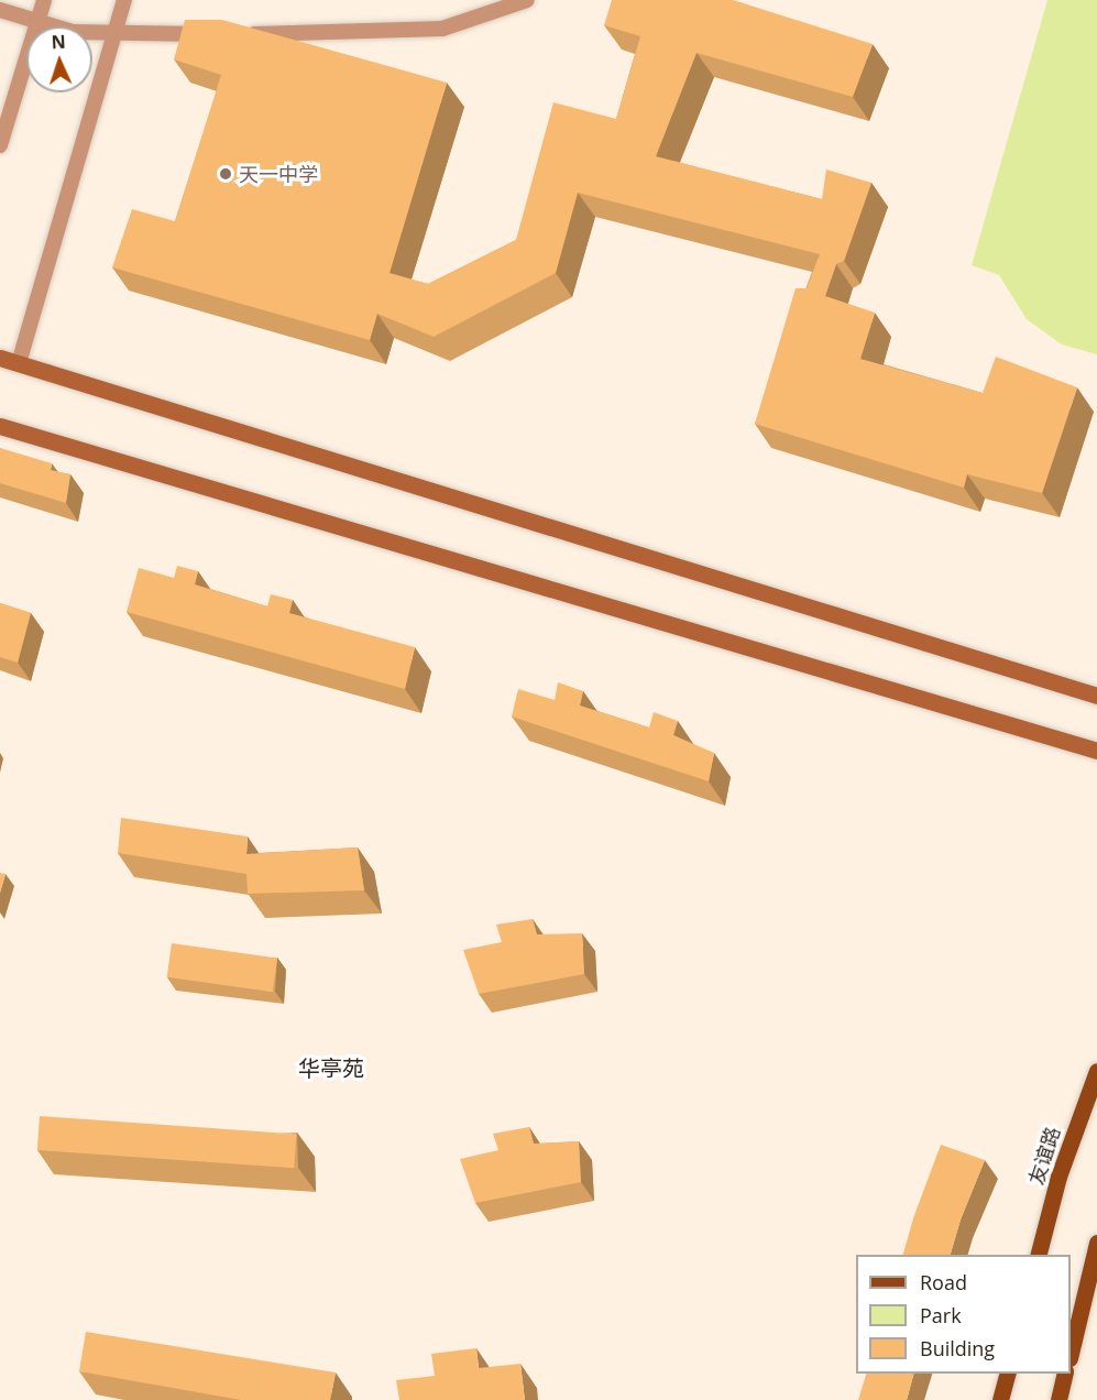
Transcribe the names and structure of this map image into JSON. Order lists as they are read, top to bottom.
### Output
{
  "streets": {
    "main road": ["友谊路"]
  },
  "districts": ["华亭苑"],
  "places": ["天一中学"],
  "legend": ["Road", "Park", "Building"],
  "north": "top"
}
